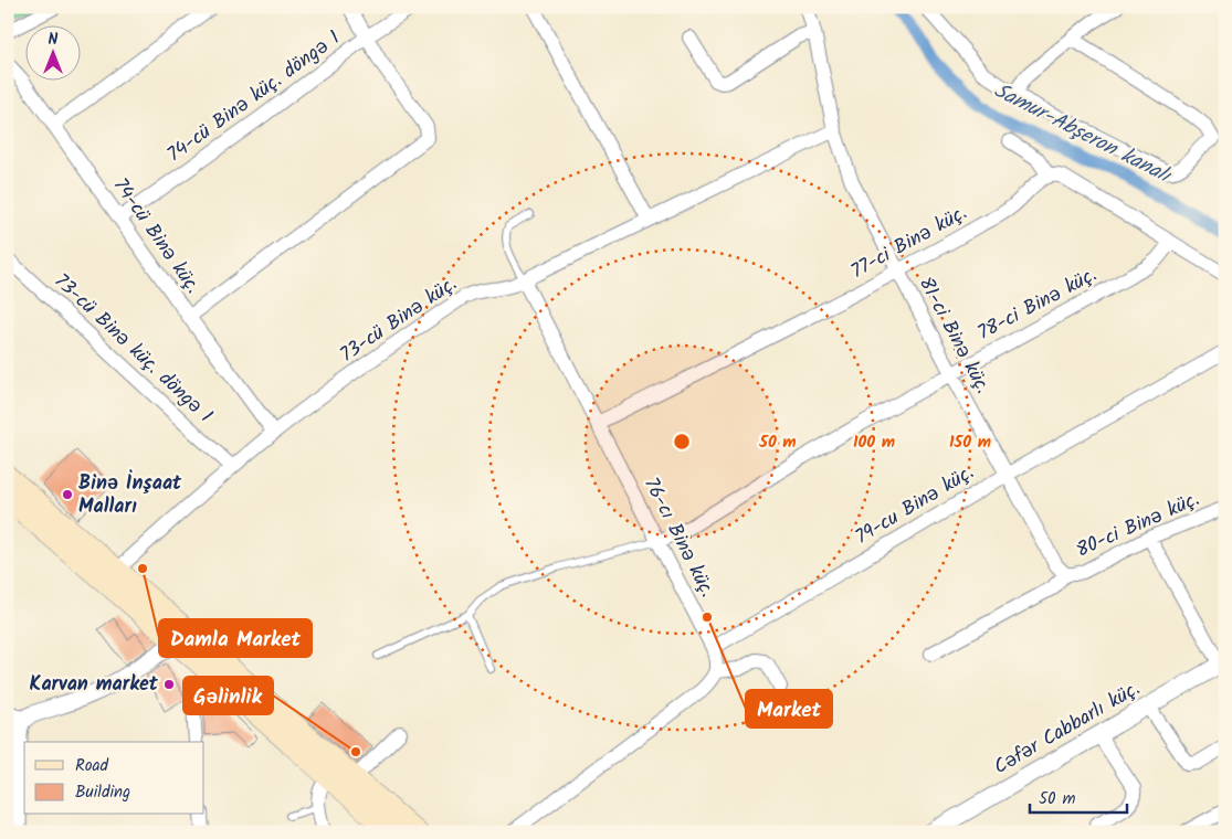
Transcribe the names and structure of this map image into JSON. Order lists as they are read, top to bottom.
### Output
{
  "streets": {
    "street": [
      "74-cü Binə küç. döngə 1",
      "74-cü Binə küç.",
      "77-ci Binə küç.",
      "78-ci Binə küç.",
      "73-cü Binə küç.",
      "81-ci Binə küç.",
      "73-cü Binə küç. döngə 1",
      "79-cu Binə küç.",
      "80-ci Binə küç.",
      "76-cı Binə küç.",
      "Cəfər Cabbarlı küç."
    ]
  },
  "crossings": [
    ["74-cü Binə küç. döngə 1", "74-cü Binə küç."],
    ["74-cü Binə küç.", "73-cü Binə küç."],
    ["77-ci Binə küç.", "81-ci Binə küç."],
    ["77-ci Binə küç.", "76-cı Binə küç."],
    ["78-ci Binə küç.", "81-ci Binə küç."],
    ["78-ci Binə küç.", "76-cı Binə küç."],
    ["73-cü Binə küç.", "81-ci Binə küç."],
    ["73-cü Binə küç.", "73-cü Binə küç. döngə 1"],
    ["73-cü Binə küç.", "76-cı Binə küç."],
    ["81-ci Binə küç.", "79-cu Binə küç."],
    ["81-ci Binə küç.", "80-ci Binə küç."],
    ["79-cu Binə küç.", "76-cı Binə küç."]
  ],
  "water": ["Samur-Abşeron kanalı"],
  "places": [
    "Binə İnşaat Malları",
    "Damla Market",
    "Market",
    "Karvan market",
    "Gəlinlik"
  ],
  "legend": ["Road", "Building"],
  "scale_bar": "50 m",
  "north": "top",
  "rings": ["50 m", "100 m", "150 m"]
}
